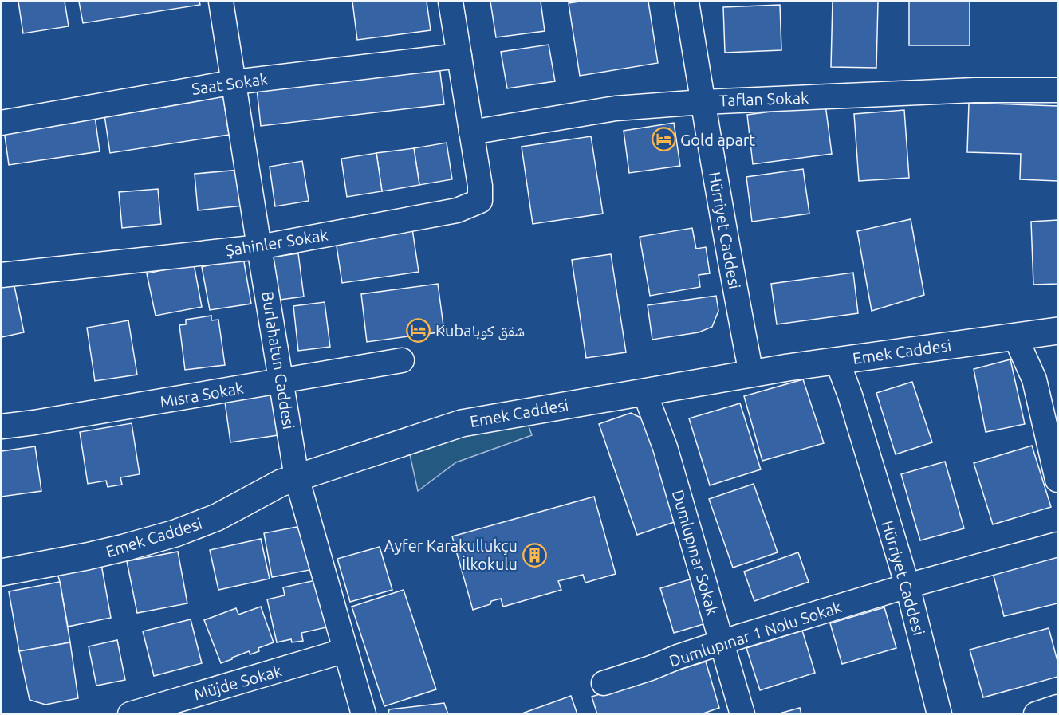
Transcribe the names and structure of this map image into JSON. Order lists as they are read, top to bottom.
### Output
{
  "streets": {
    "street": [
      "Saat Sokak",
      "Taflan Sokak",
      "Hürriyet Caddesi",
      "Şahinler Sokak",
      "Emek Caddesi",
      "Burlahatun Caddesi",
      "Mısra Sokak",
      "Dumlupınar Sokak",
      "Dumlupınar 1 Nolu Sokak",
      "Müjde Sokak"
    ]
  },
  "crossings": [
    ["Saat Sokak", "Burlahatun Caddesi"],
    ["Taflan Sokak", "Hürriyet Caddesi"],
    ["Taflan Sokak", "Şahinler Sokak"],
    ["Hürriyet Caddesi", "Emek Caddesi"],
    ["Hürriyet Caddesi", "Dumlupınar 1 Nolu Sokak"],
    ["Şahinler Sokak", "Burlahatun Caddesi"],
    ["Emek Caddesi", "Burlahatun Caddesi"],
    ["Emek Caddesi", "Dumlupınar Sokak"],
    ["Burlahatun Caddesi", "Mısra Sokak"],
    ["Burlahatun Caddesi", "Müjde Sokak"],
    ["Dumlupınar Sokak", "Dumlupınar 1 Nolu Sokak"]
  ],
  "places": {
    "hotel": ["Gold apart", "Kubaشقق كوبا"],
    "building": ["Ayfer Karakullukçu İlkokulu"]
  }
}
